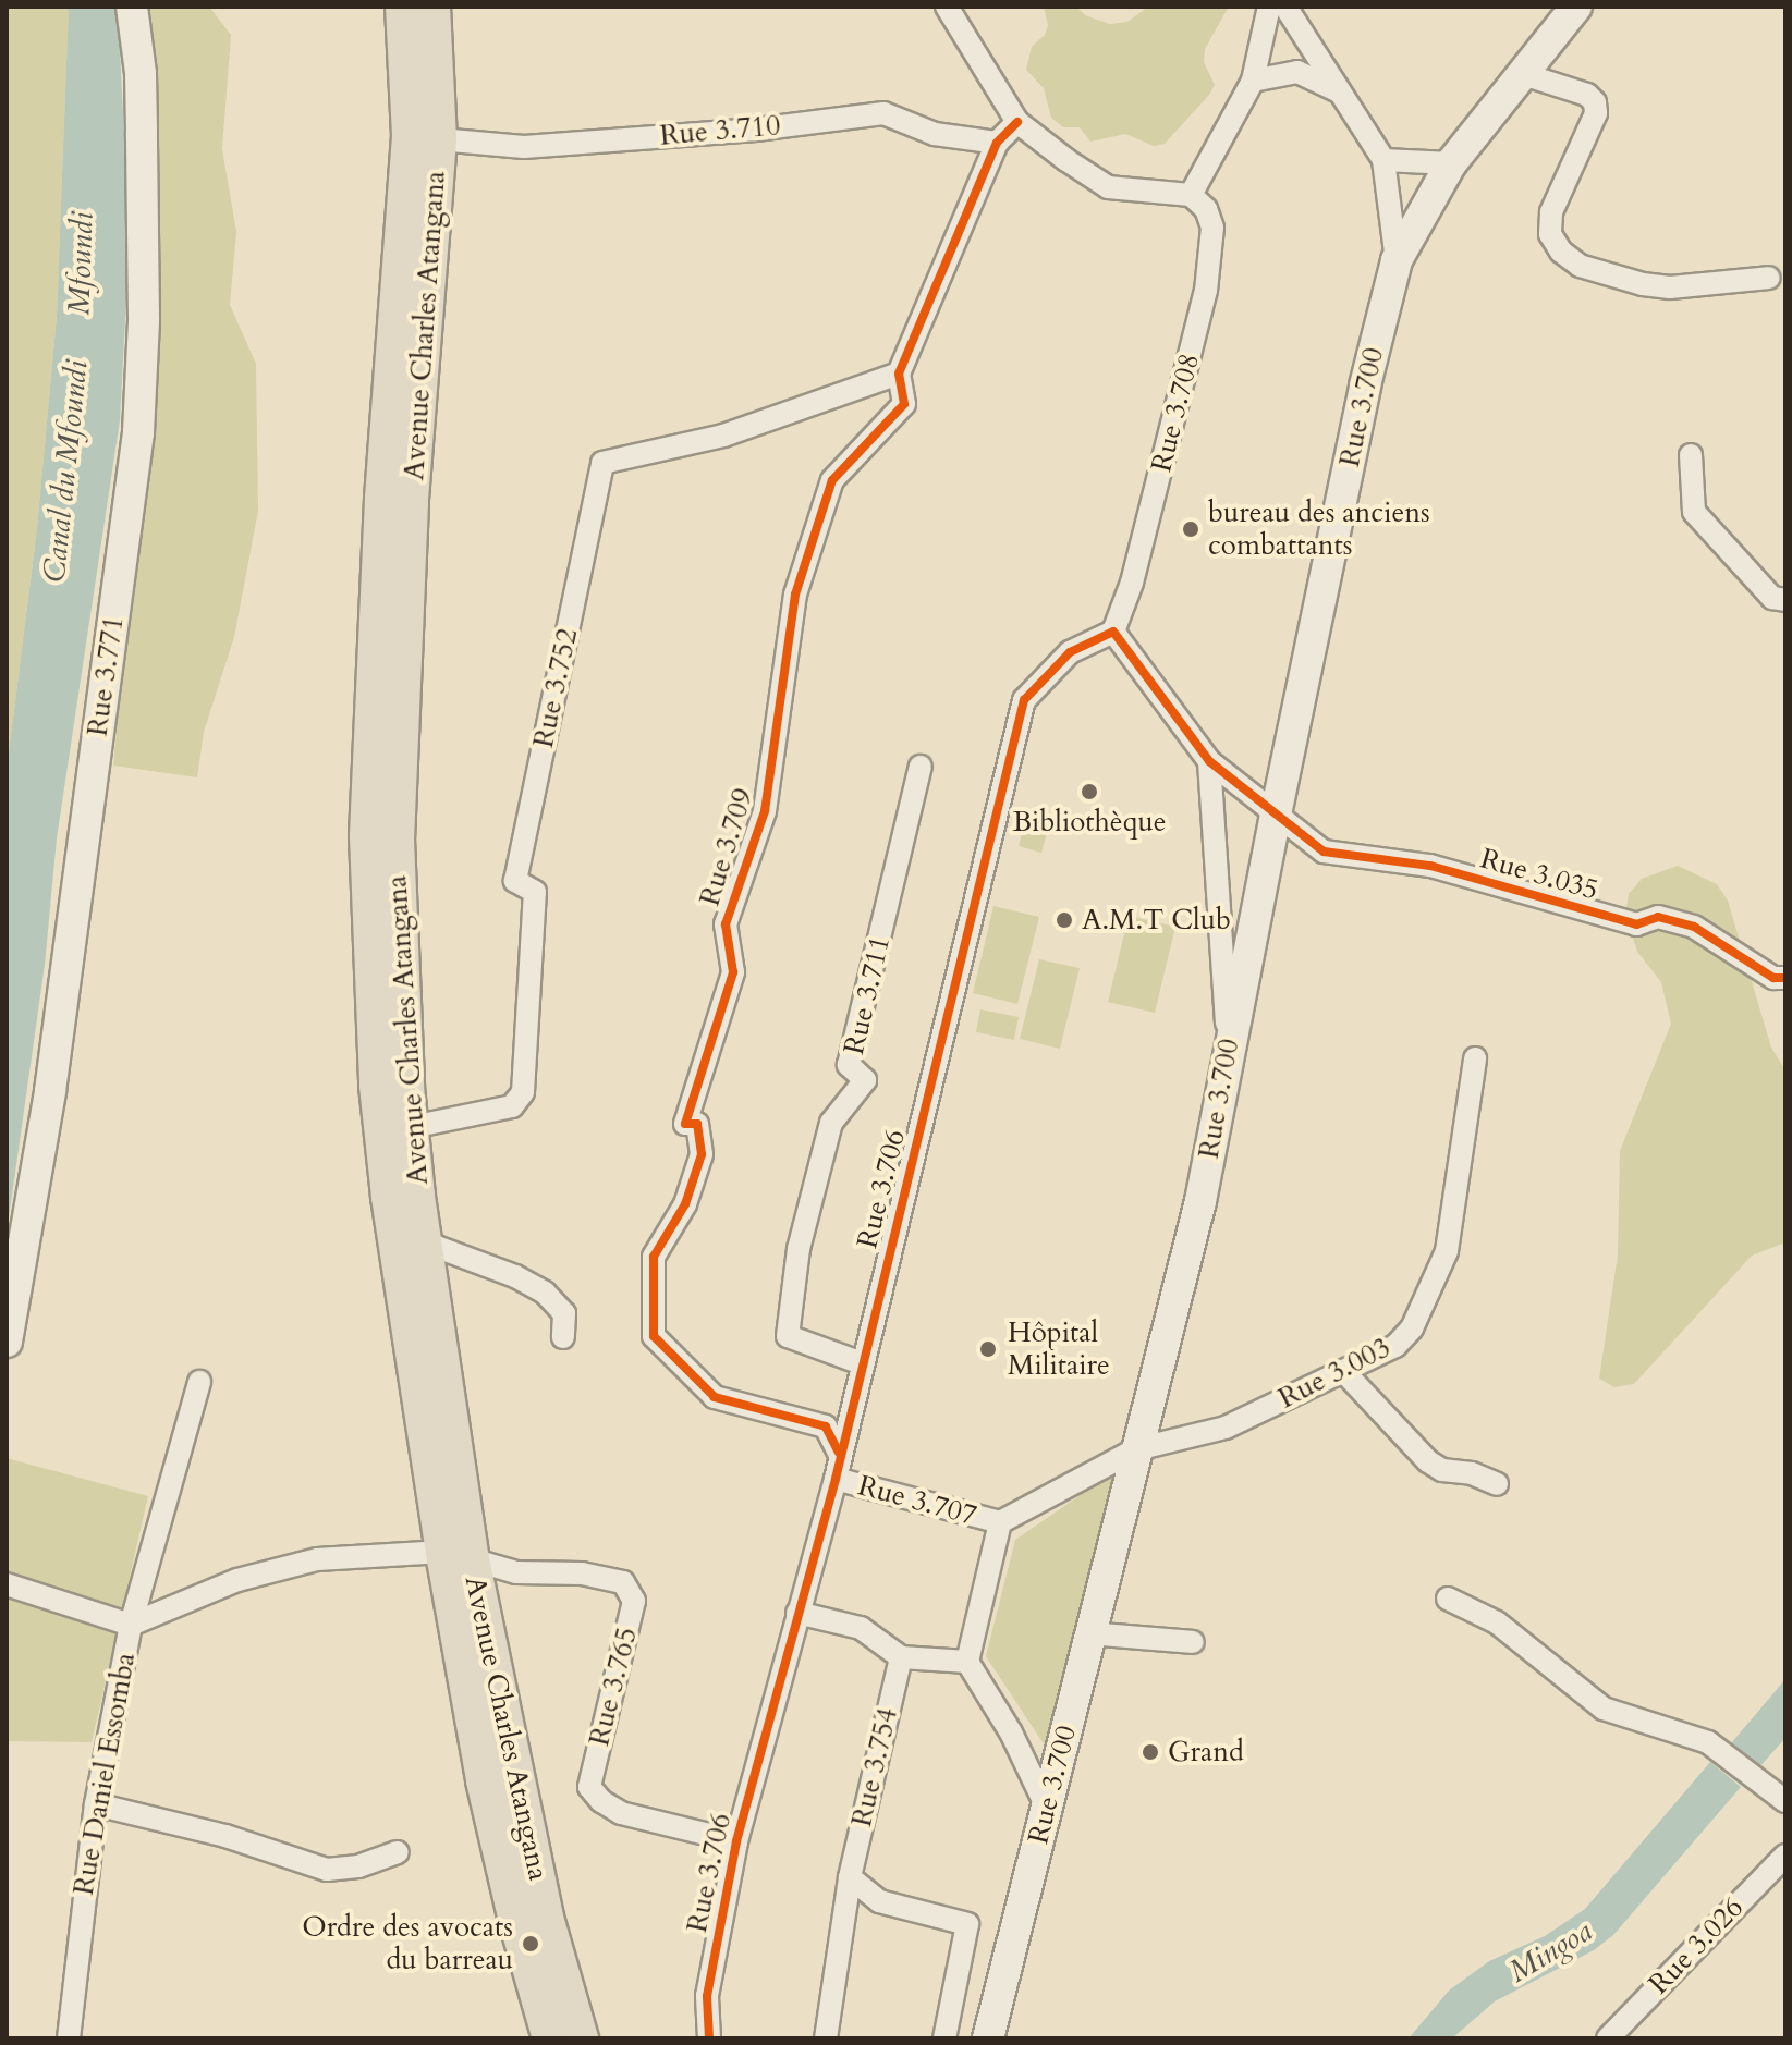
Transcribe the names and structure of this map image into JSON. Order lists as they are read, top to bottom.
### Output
{
  "streets": {
    "main road": ["Avenue Charles Atangana", "Rue 3.700", "Rue 3.771"],
    "street": [
      "Rue 3.710",
      "Rue 3.708",
      "Rue 3.752",
      "Rue 3.709",
      "Rue 3.035",
      "Rue 3.711",
      "Rue 3.706",
      "Rue 3.003",
      "Rue 3.707",
      "Rue 3.765",
      "Rue 3.754",
      "Rue Daniel Essomba",
      "Rue 3.026"
    ]
  },
  "crossings": [
    ["Rue 3.710", "Avenue Charles Atangana"],
    ["Rue 3.710", "Rue 3.709"],
    ["Avenue Charles Atangana", "Rue 3.752"],
    ["Avenue Charles Atangana", "Rue 3.765"],
    ["Avenue Charles Atangana", "Rue Daniel Essomba"],
    ["Rue 3.700", "Rue 3.035"],
    ["Rue 3.700", "Rue 3.003"],
    ["Rue 3.700", "Rue 3.707"],
    ["Rue 3.708", "Rue 3.706"],
    ["Rue 3.752", "Rue 3.709"],
    ["Rue 3.709", "Rue 3.706"],
    ["Rue 3.711", "Rue 3.706"],
    ["Rue 3.706", "Rue 3.707"],
    ["Rue 3.706", "Rue 3.765"],
    ["Rue 3.003", "Rue 3.707"],
    ["Rue 3.765", "Rue Daniel Essomba"]
  ],
  "water": ["Mfoundi", "Canal du Mfoundi", "Mingoa"],
  "places": [
    "bureau des anciens combattants",
    "Bibliothèque",
    "A.M.T Club",
    "Hôpital Militaire",
    "Grand",
    "Ordre des avocats du barreau"
  ]
}
